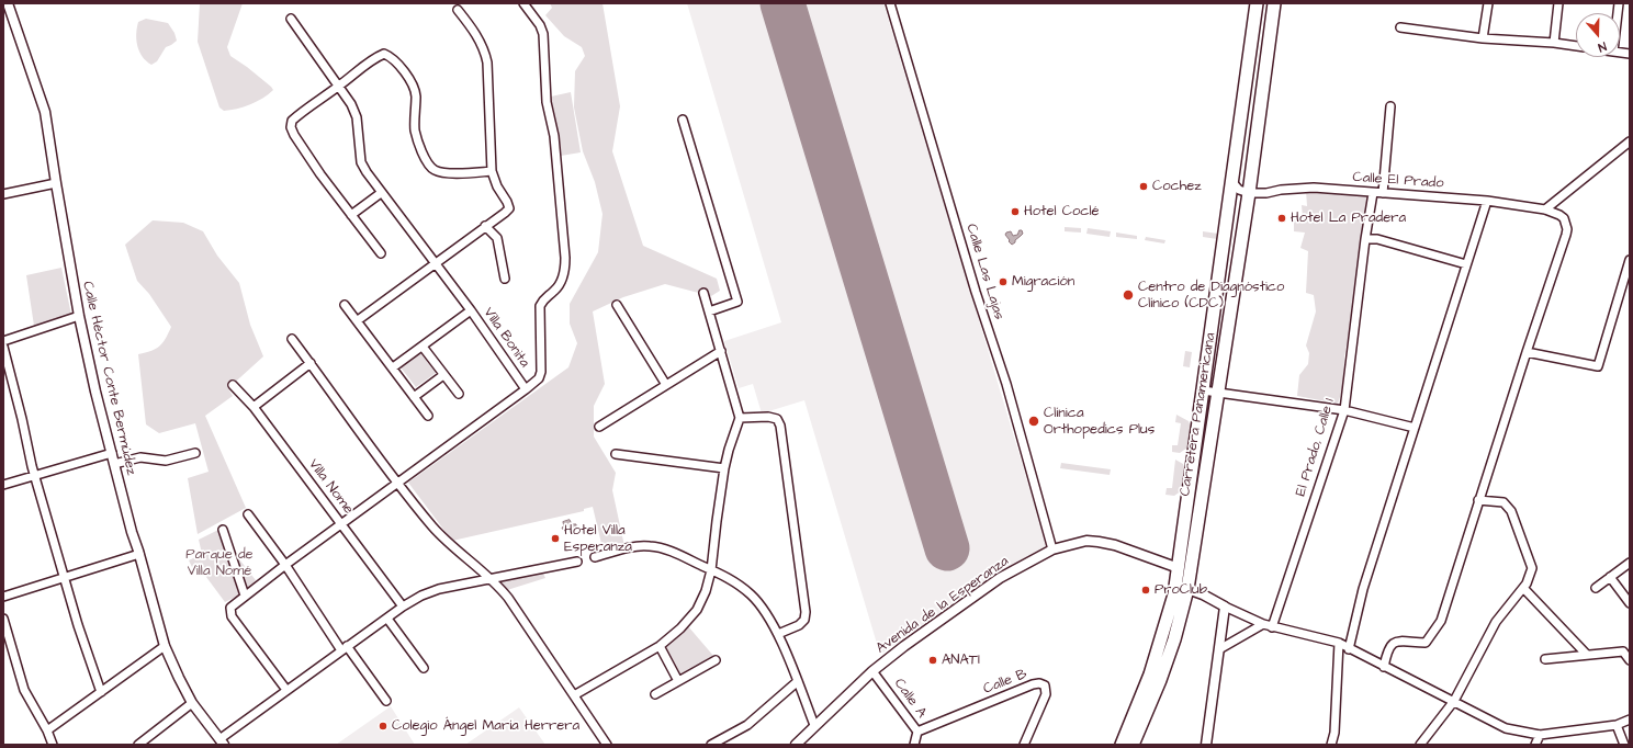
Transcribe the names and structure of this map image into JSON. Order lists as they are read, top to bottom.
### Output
{
  "streets": {
    "highway": ["Carretera Panamericana"],
    "street": [
      "Calle El Prado",
      "Calle Las Lajas",
      "Villa Bonita",
      "Calle Héctor Conte Bermúdez",
      "El Prado, Calle 1",
      "Villa Nome",
      "Avenida de la Esperanza",
      "Calle B",
      "Calle A"
    ]
  },
  "crossings": [
    ["Calle El Prado", "Carretera Panamericana"],
    ["Calle El Prado", "El Prado, Calle 1"],
    ["Calle Las Lajas", "Avenida de la Esperanza"],
    ["Villa Bonita", "Villa Nome"],
    ["Carretera Panamericana", "Avenida de la Esperanza"],
    ["Avenida de la Esperanza", "Calle A"],
    ["Calle B", "Calle A"]
  ],
  "parks": ["Parque de Villa Nomé"],
  "places": [
    "Cochez",
    "Hotel Coclé",
    "Hotel La Pradera",
    "Migración",
    "Centro de Diagnóstico Clínico (CDC)",
    "Clínica Orthopedics Plus",
    "Hotel Villa Esperanza",
    "ProClub",
    "ANATI",
    "Colegio Ángel María Herrera"
  ],
  "north": "bottom"
}
